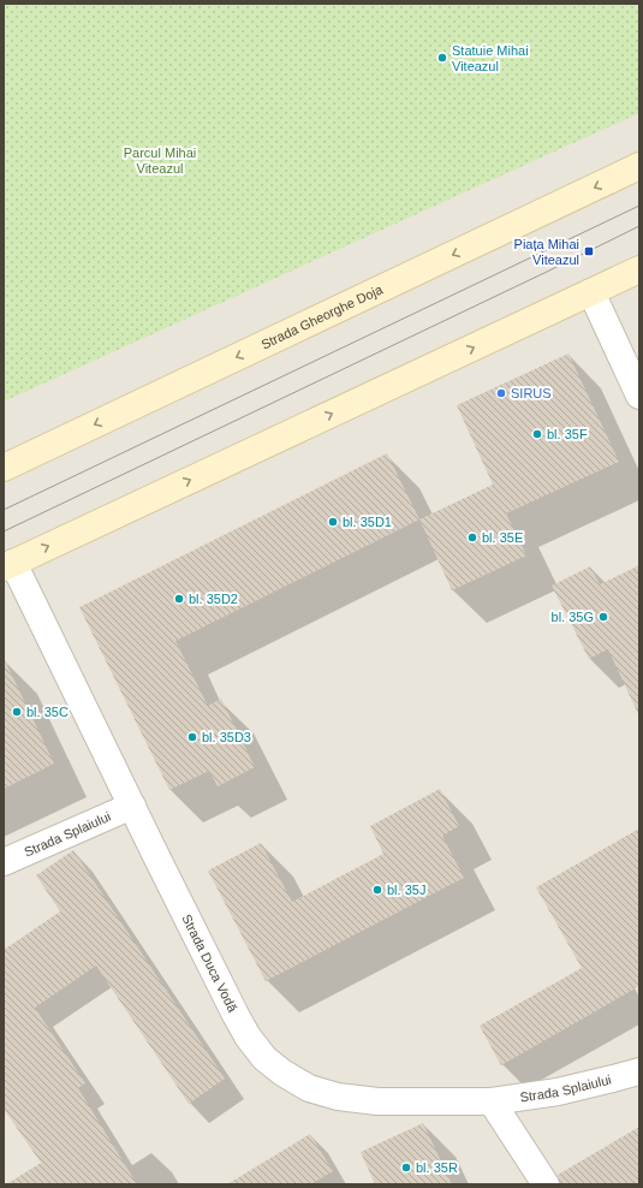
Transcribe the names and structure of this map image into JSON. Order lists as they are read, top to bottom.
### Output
{
  "streets": {
    "main road": ["Strada Gheorghe Doja"],
    "street": ["Strada Splaiului", "Strada Duca Vodă"]
  },
  "crossings": [
    ["Strada Splaiului", "Strada Duca Vodă"]
  ],
  "parks": ["Parcul Mihai Viteazul"],
  "places": {
    "other": [
      "Statuie Mihai Viteazul",
      "SIRUS",
      "bl. 35F",
      "bl. 35D1",
      "bl. 35E",
      "bl. 35D2",
      "bl. 35G",
      "bl. 35C",
      "bl. 35D3",
      "bl. 35J",
      "bl. 35R"
    ],
    "transit": ["Piața Mihai Viteazul"]
  }
}
